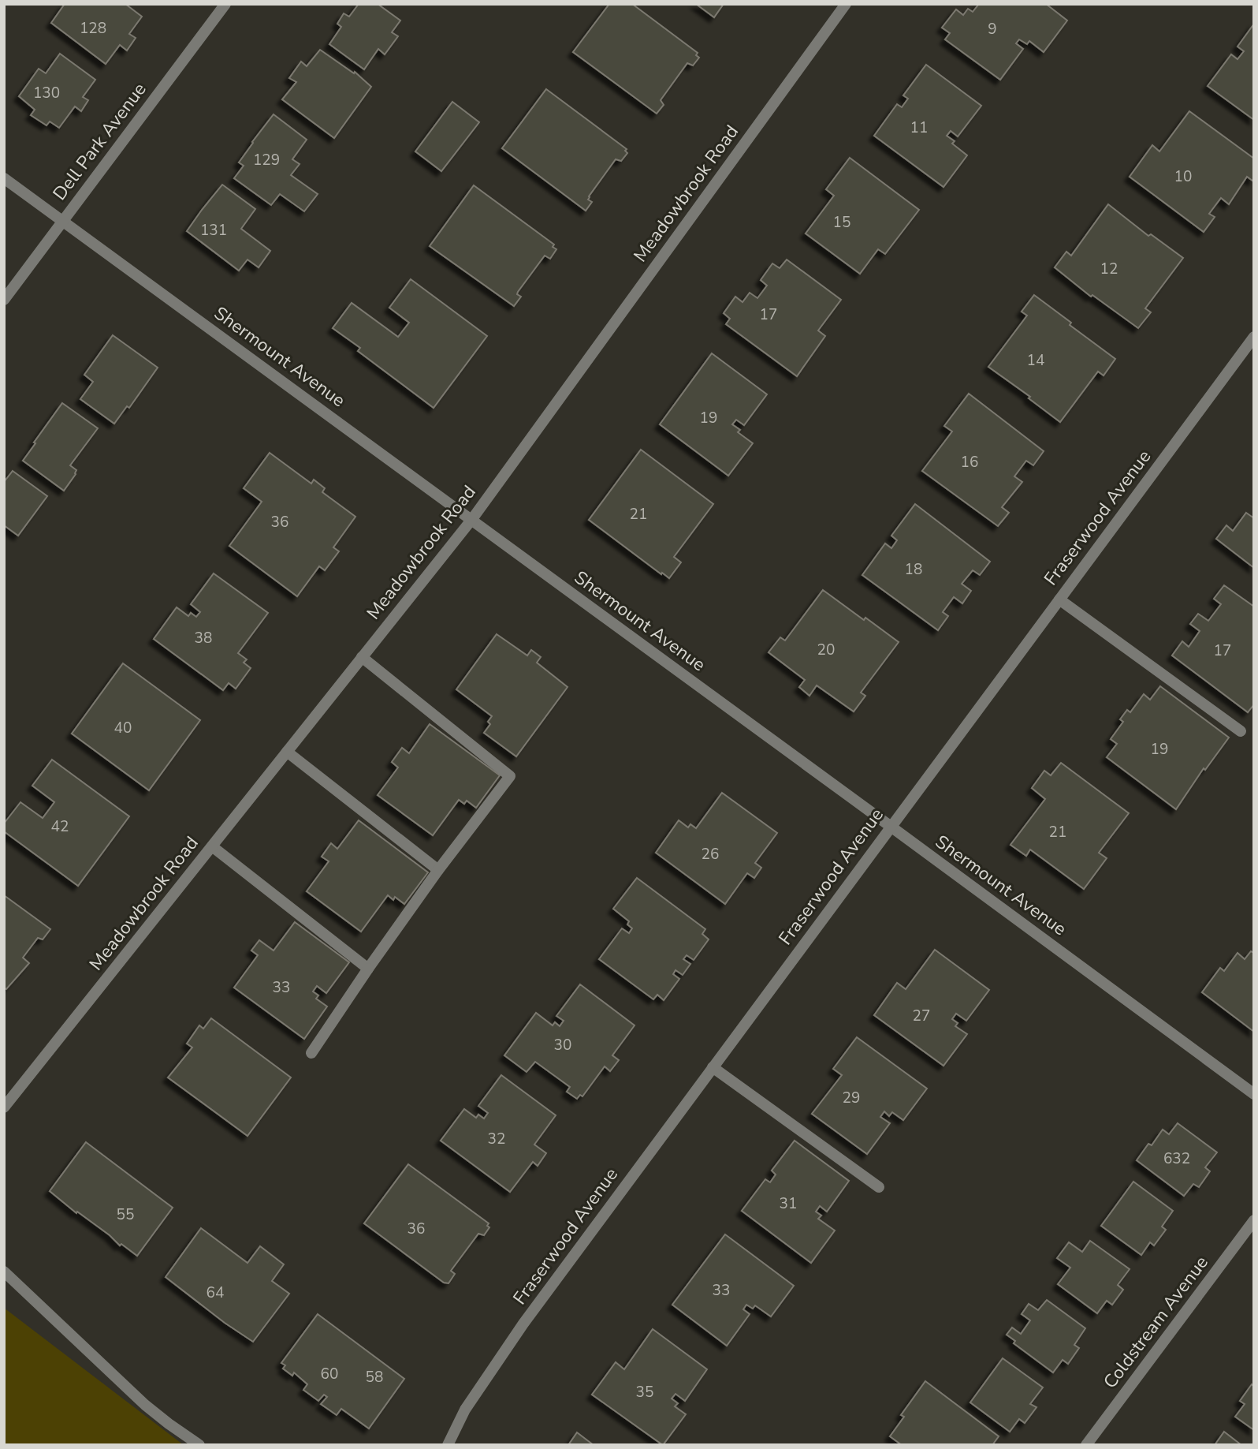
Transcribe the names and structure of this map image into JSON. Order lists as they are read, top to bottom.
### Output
{
  "streets": {
    "street": [
      "Dell Park Avenue",
      "Meadowbrook Road",
      "Shermount Avenue",
      "Fraserwood Avenue",
      "Coldstream Avenue"
    ]
  },
  "crossings": [
    ["Dell Park Avenue", "Shermount Avenue"],
    ["Meadowbrook Road", "Shermount Avenue"],
    ["Shermount Avenue", "Fraserwood Avenue"]
  ],
  "house_numbers": [
    "128",
    "9",
    "130",
    "11",
    "129",
    "10",
    "15",
    "131",
    "12",
    "17",
    "14",
    "19",
    "16",
    "21",
    "36",
    "18",
    "38",
    "20",
    "17",
    "40",
    "19",
    "42",
    "21",
    "26",
    "33",
    "27",
    "30",
    "29",
    "32",
    "632",
    "31",
    "55",
    "36",
    "33",
    "64",
    "60",
    "58",
    "35"
  ]
}
